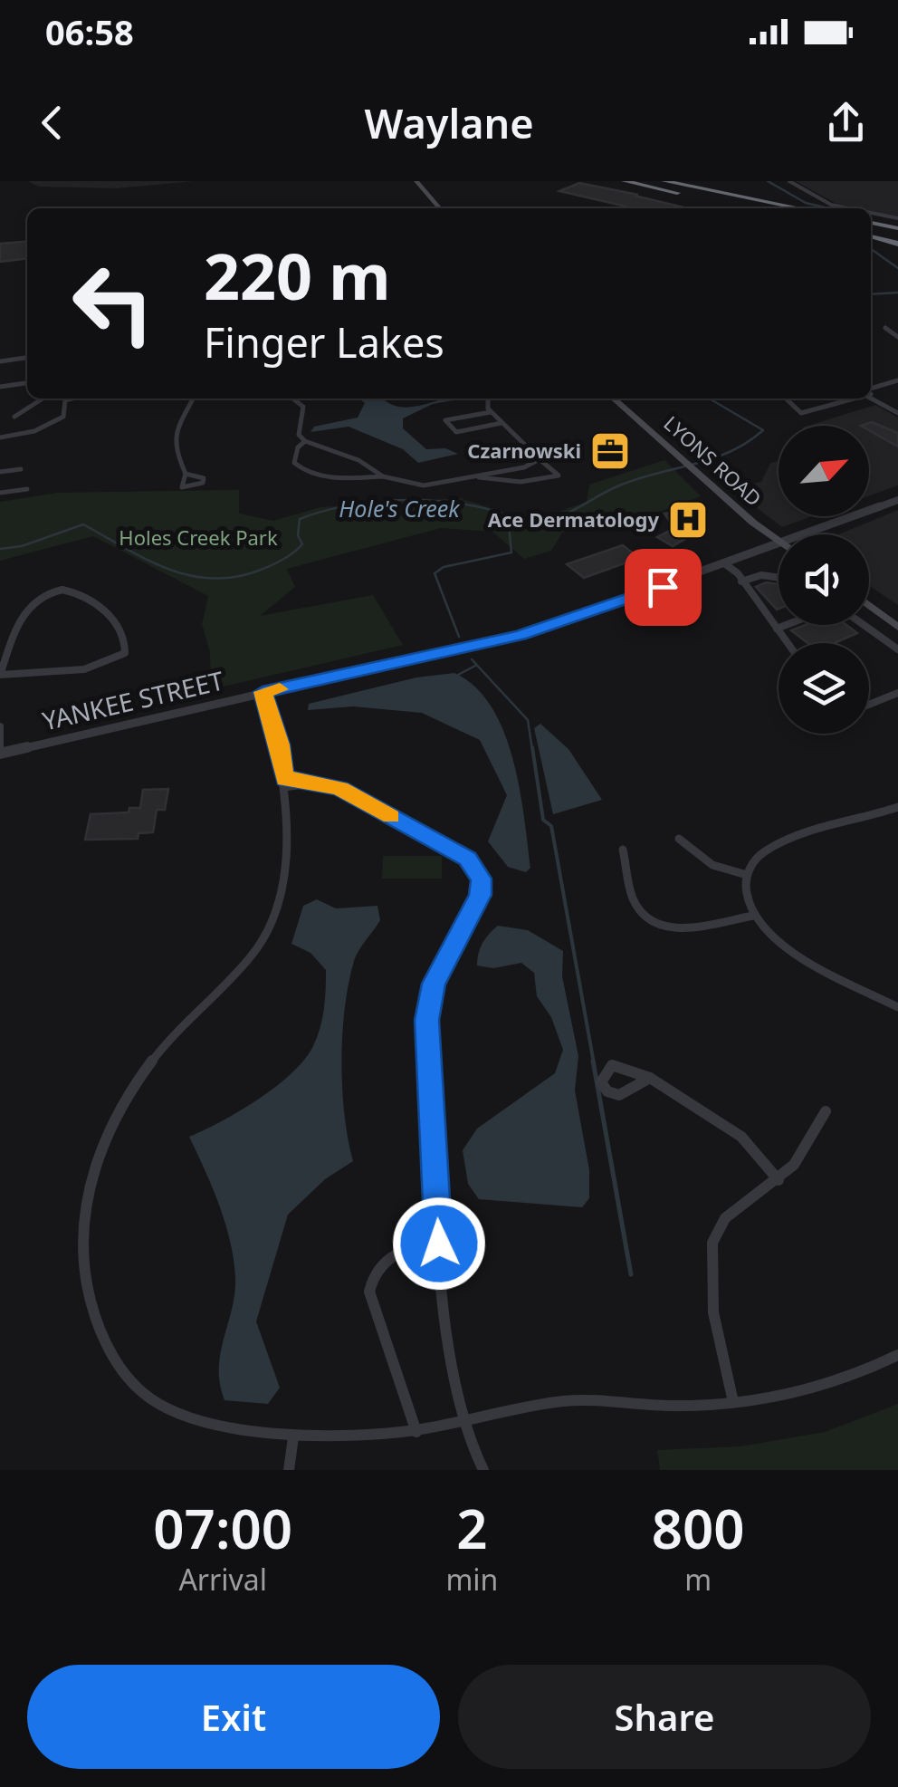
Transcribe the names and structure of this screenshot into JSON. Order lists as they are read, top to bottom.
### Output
{
  "streets": {
    "main road": ["LYONS ROAD"],
    "street": ["YANKEE STREET"]
  },
  "water": ["Hole's Creek"],
  "parks": ["Holes Creek Park"],
  "places": {
    "office": ["Czarnowski"],
    "hospital": ["Ace Dermatology"]
  },
  "north": "top right",
  "page": {
    "status": "06:58",
    "header": "Waylane",
    "turn": ["220 m", "Finger Lakes"],
    "eta": [
      "07:00",
      "Arrival",
      "2",
      "min",
      "800",
      "m"
    ],
    "buttons": ["Exit", "Share"]
  }
}
